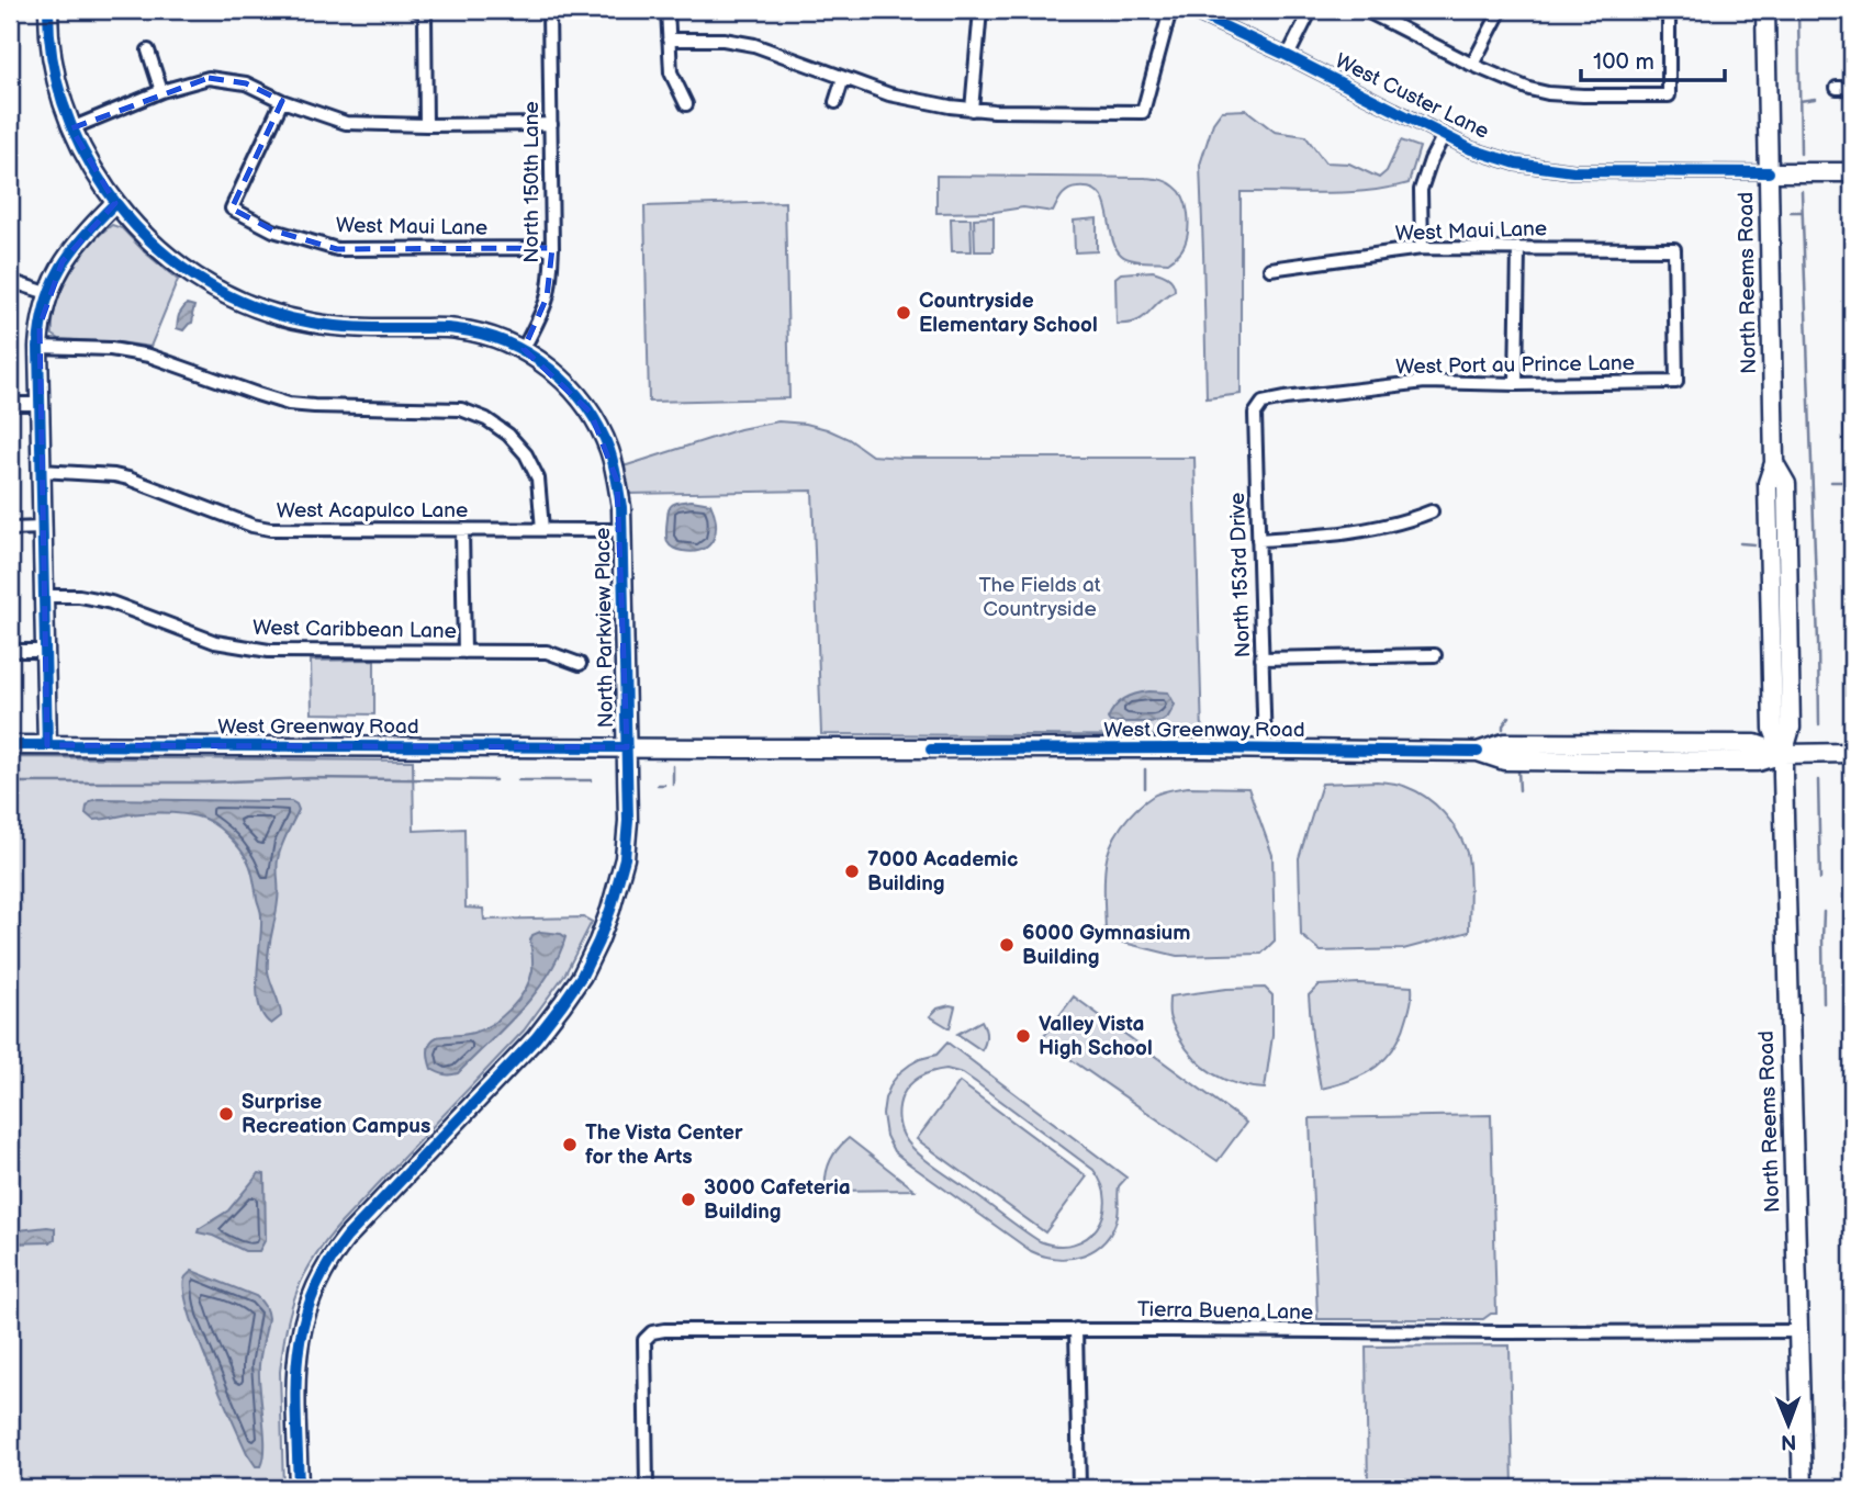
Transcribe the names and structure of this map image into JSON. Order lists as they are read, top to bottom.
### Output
{
  "streets": {
    "main road": [
      "West Custer Lane",
      "North Reems Road",
      "North Parkview Place",
      "West Greenway Road"
    ],
    "street": [
      "North 150th Lane",
      "West Maui Lane",
      "West Port au Prince Lane",
      "West Acapulco Lane",
      "North 153rd Drive",
      "West Caribbean Lane",
      "Tierra Buena Lane"
    ]
  },
  "crossings": [
    ["West Custer Lane", "North Reems Road"],
    ["North 150th Lane", "West Maui Lane"],
    ["North 150th Lane", "North Parkview Place"],
    ["West Maui Lane", "West Port au Prince Lane"],
    ["North Reems Road", "West Greenway Road"],
    ["North Reems Road", "Tierra Buena Lane"],
    ["West Port au Prince Lane", "North 153rd Drive"],
    ["West Acapulco Lane", "North Parkview Place"],
    ["North 153rd Drive", "West Greenway Road"],
    ["North Parkview Place", "West Greenway Road"]
  ],
  "parks": ["The Fields at Countryside"],
  "places": [
    "Countryside Elementary School",
    "7000 Academic Building",
    "6000 Gymnasium Building",
    "Valley Vista High School",
    "Surprise Recreation Campus",
    "The Vista Center for the Arts",
    "3000 Cafeteria Building"
  ],
  "scale_bar": "100 m",
  "north": "bottom"
}
